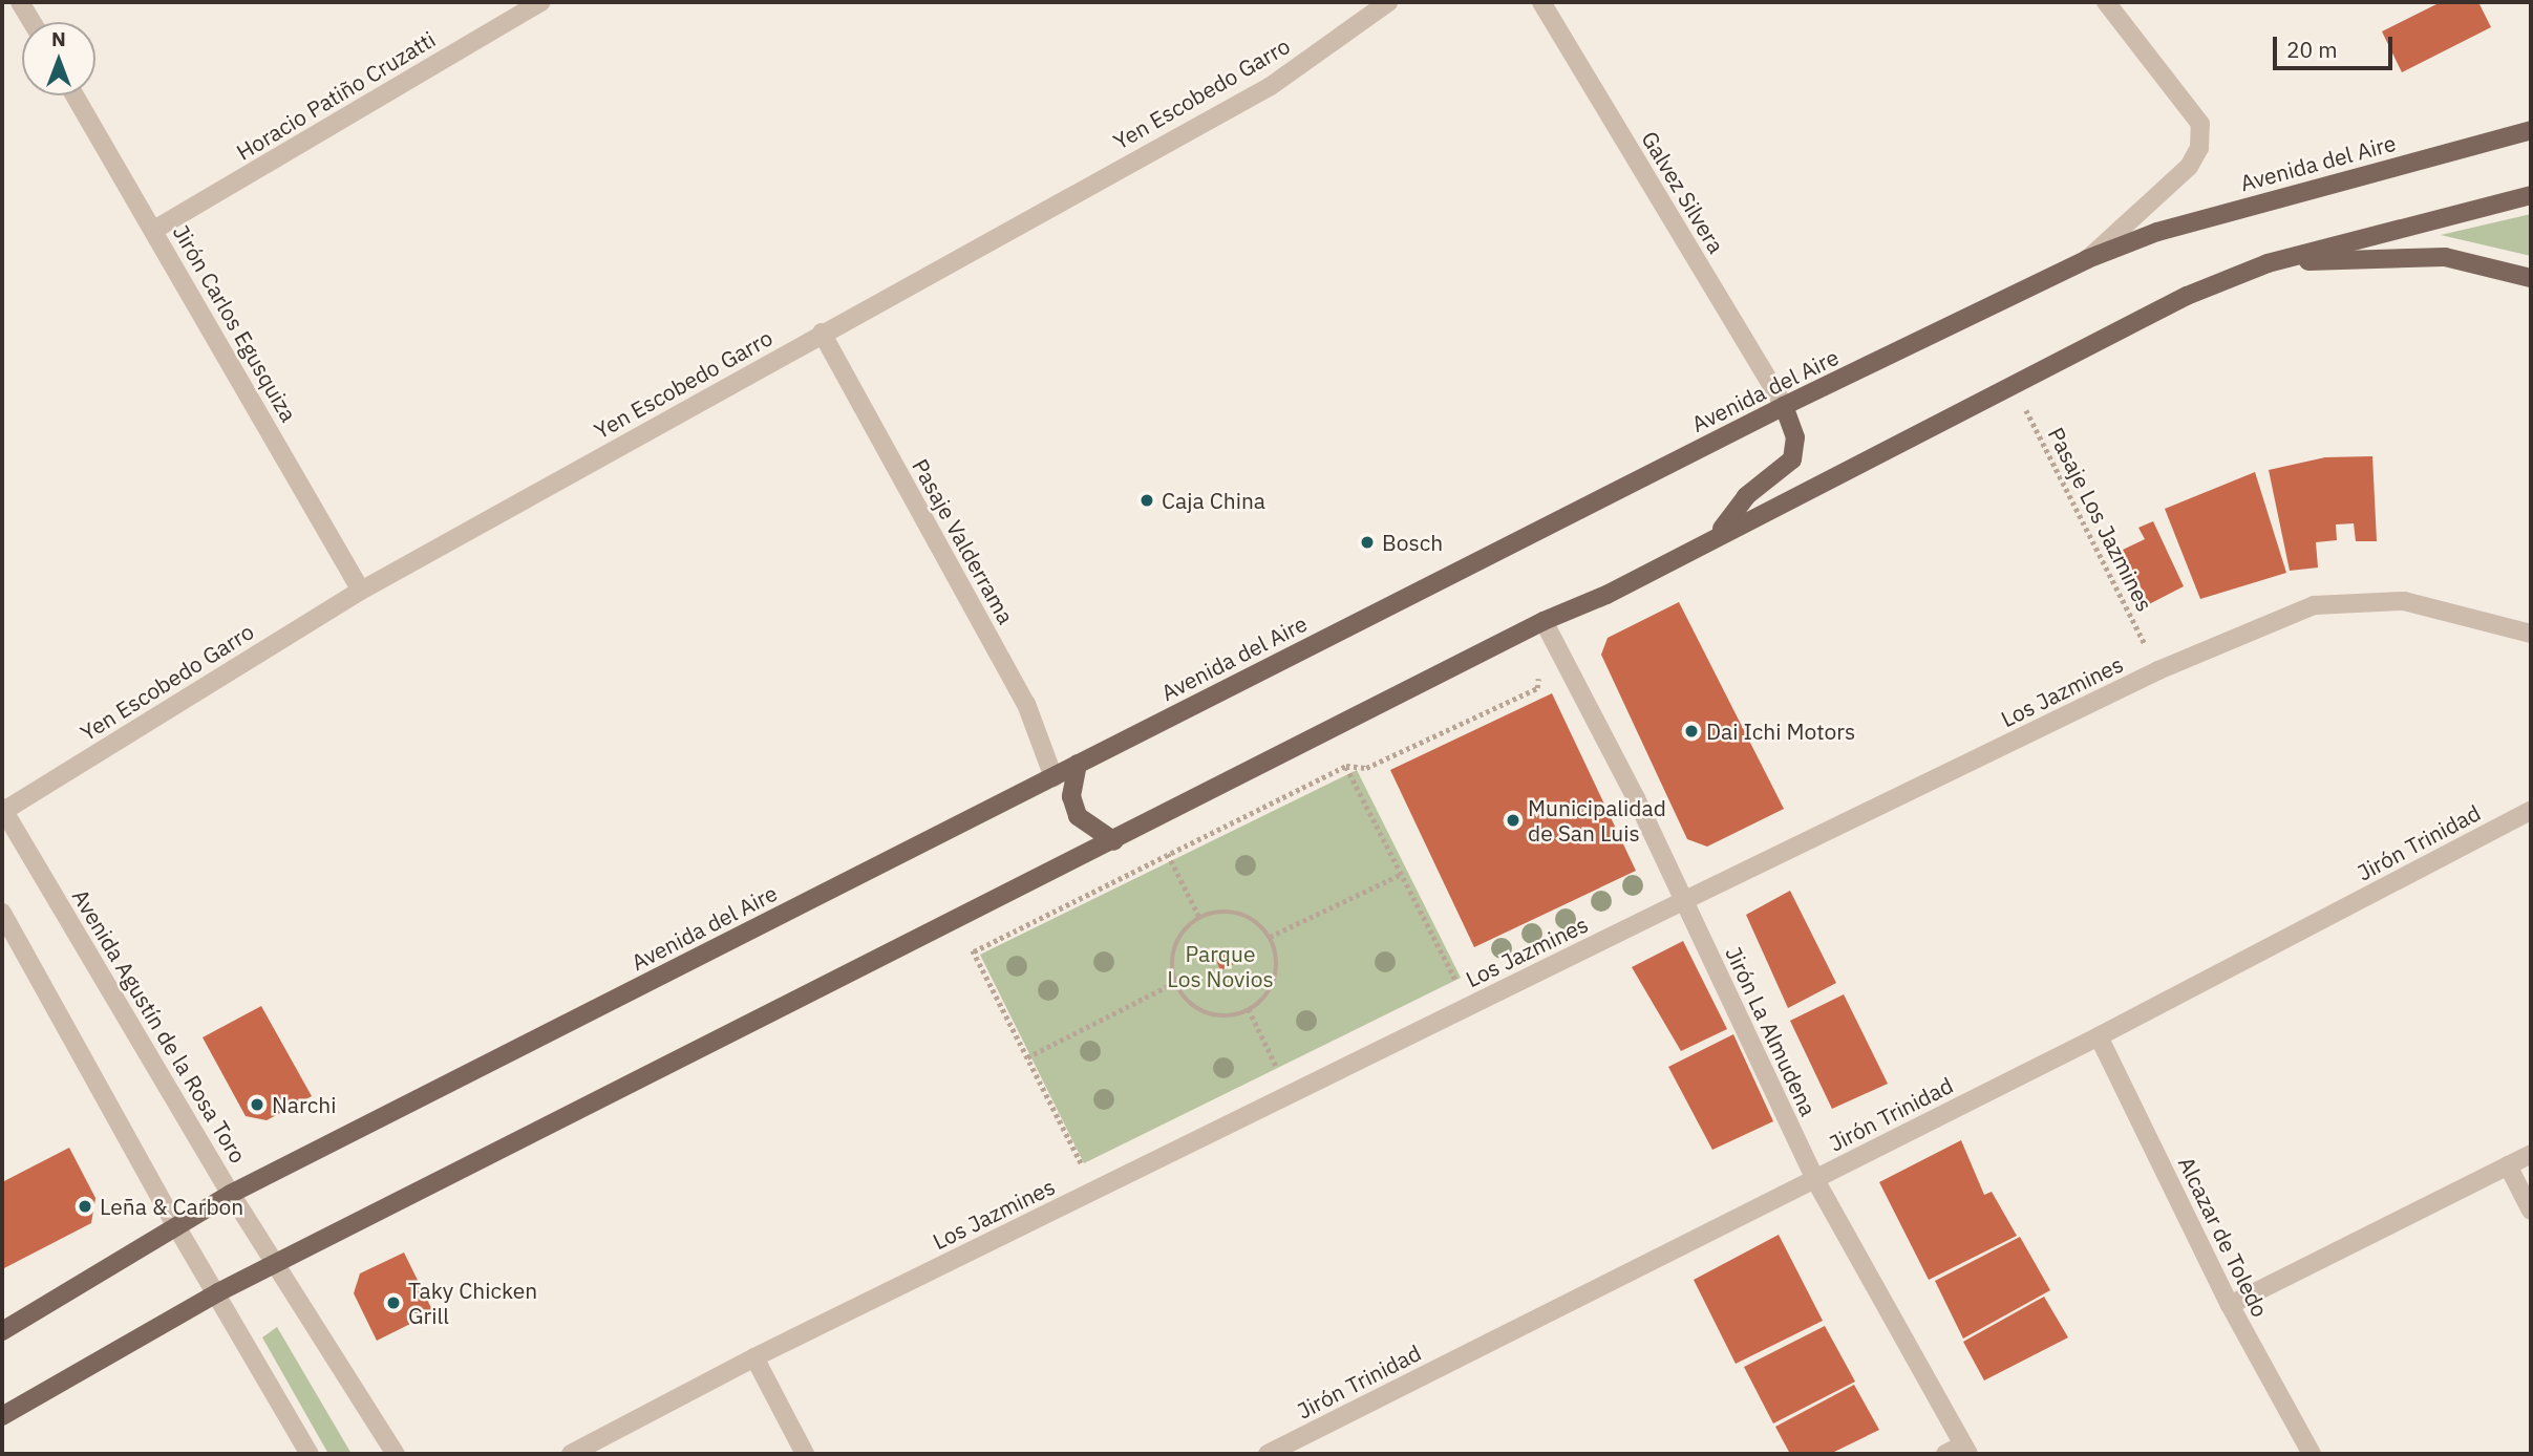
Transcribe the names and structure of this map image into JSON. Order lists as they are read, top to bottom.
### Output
{
  "streets": {
    "main road": ["Avenida del Aire"],
    "street": [
      "Yen Escobedo Garro",
      "Horacio Patiño Cruzatti",
      "Galvez Silvera",
      "Jirón Carlos Egusquiza",
      "Pasaje Valderrama",
      "Los Jazmines",
      "Jirón Trinidad",
      "Avenida Agustín de la Rosa Toro",
      "Jirón La Almudena",
      "Alcazar de Toledo"
    ],
    "path": ["Pasaje Los Jazmines"]
  },
  "crossings": [
    ["Yen Escobedo Garro", "Jirón Carlos Egusquiza"],
    ["Yen Escobedo Garro", "Pasaje Valderrama"],
    ["Yen Escobedo Garro", "Avenida Agustín de la Rosa Toro"],
    ["Horacio Patiño Cruzatti", "Jirón Carlos Egusquiza"],
    ["Avenida del Aire", "Galvez Silvera"],
    ["Avenida del Aire", "Pasaje Valderrama"],
    ["Avenida del Aire", "Avenida Agustín de la Rosa Toro"],
    ["Pasaje Los Jazmines", "Los Jazmines"],
    ["Los Jazmines", "Jirón La Almudena"],
    ["Jirón Trinidad", "Jirón La Almudena"],
    ["Jirón Trinidad", "Alcazar de Toledo"]
  ],
  "parks": ["Parque Los Novios"],
  "places": [
    "Caja China",
    "Bosch",
    "Dai Ichi Motors",
    "Municipalidad de San Luis",
    "Narchi",
    "Leña & Carbon",
    "Taky Chicken Grill"
  ],
  "scale_bar": "20 m",
  "north": "top"
}
